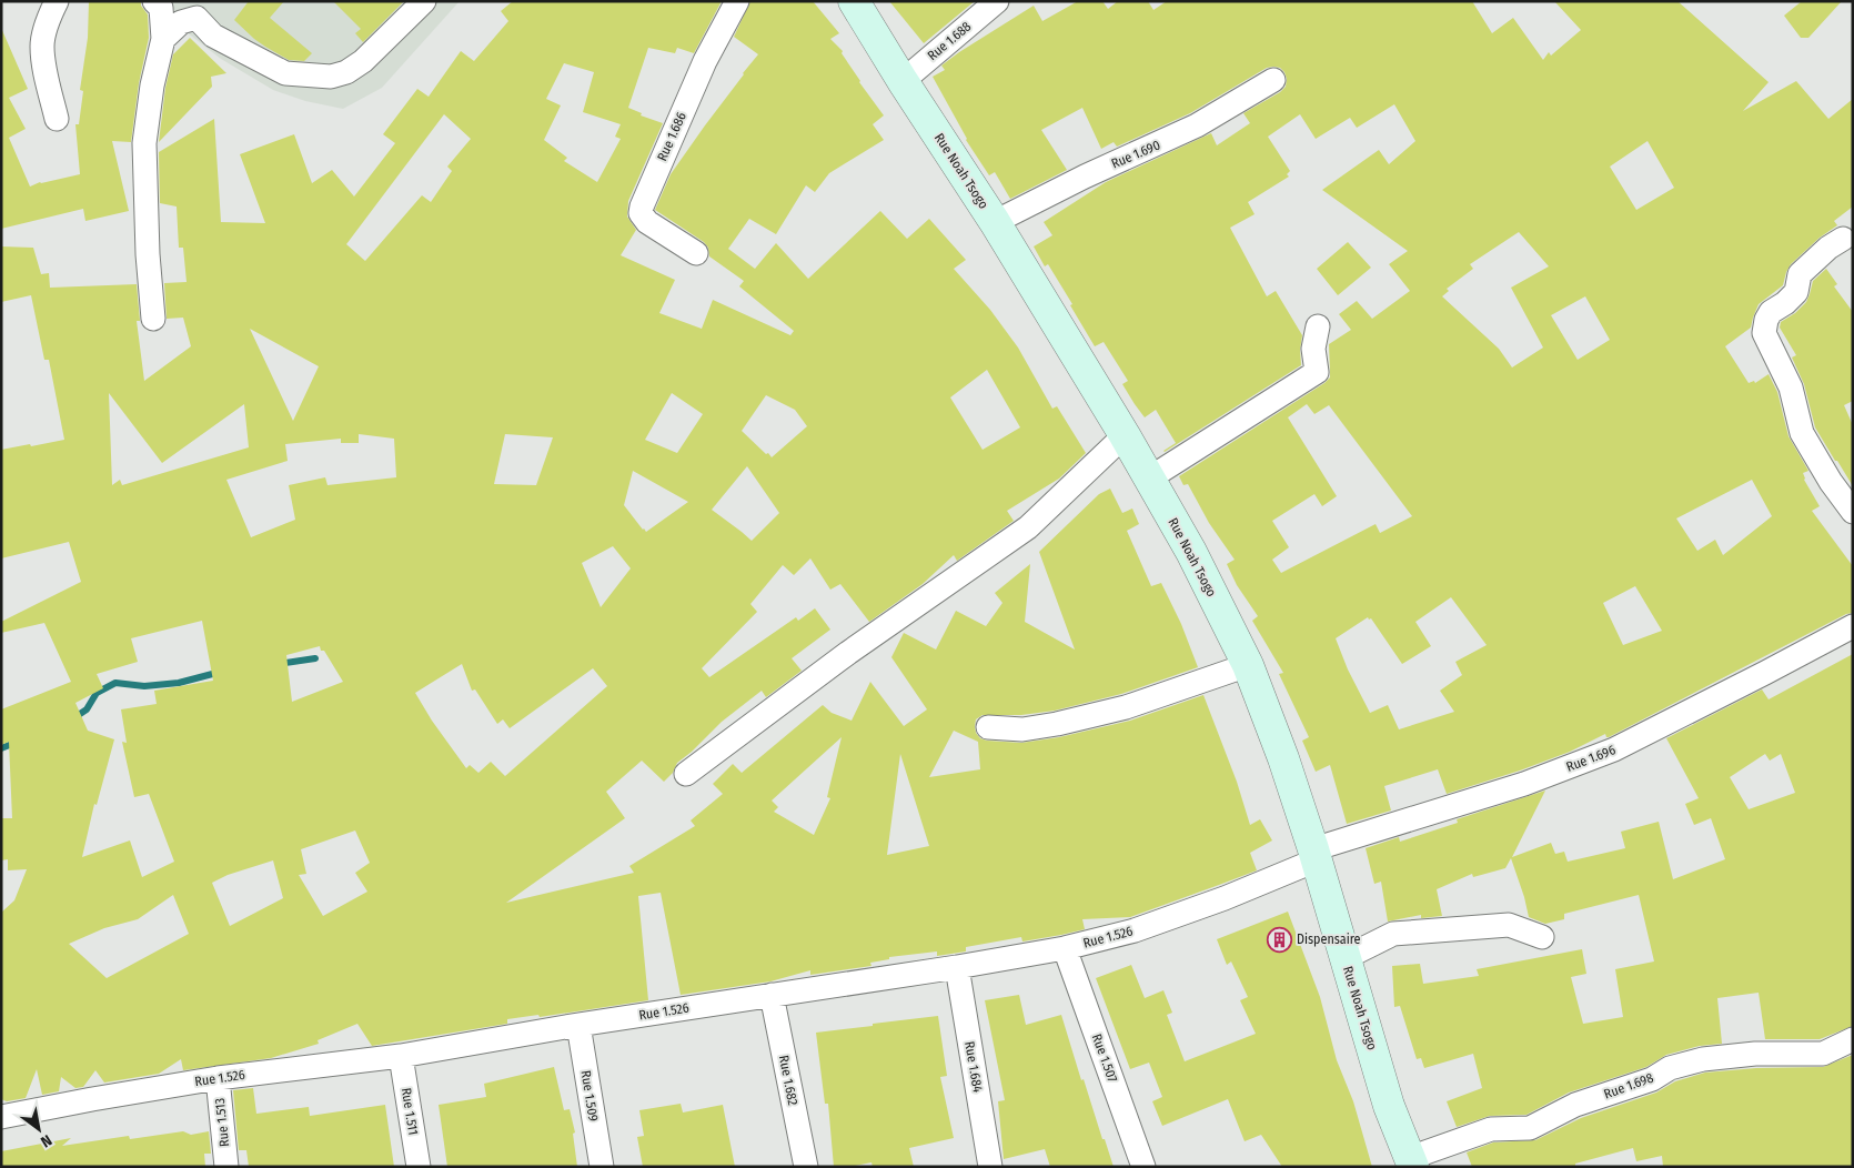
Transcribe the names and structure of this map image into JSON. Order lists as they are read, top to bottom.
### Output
{
  "streets": {
    "main road": ["Rue Noah Tsogo"],
    "street": [
      "Rue 1.688",
      "Rue 1.686",
      "Rue 1.690",
      "Rue 1.696",
      "Rue 1.526",
      "Rue 1.507",
      "Rue 1.684",
      "Rue 1.682",
      "Rue 1.698",
      "Rue 1.509",
      "Rue 1.511",
      "Rue 1.513"
    ]
  },
  "crossings": [
    ["Rue 1.688", "Rue Noah Tsogo"],
    ["Rue 1.690", "Rue Noah Tsogo"],
    ["Rue Noah Tsogo", "Rue 1.696"],
    ["Rue Noah Tsogo", "Rue 1.526"],
    ["Rue Noah Tsogo", "Rue 1.698"],
    ["Rue 1.696", "Rue 1.526"],
    ["Rue 1.526", "Rue 1.507"],
    ["Rue 1.526", "Rue 1.684"],
    ["Rue 1.526", "Rue 1.682"],
    ["Rue 1.526", "Rue 1.509"],
    ["Rue 1.526", "Rue 1.511"],
    ["Rue 1.526", "Rue 1.513"]
  ],
  "places": {
    "building": ["Dispensaire"]
  },
  "north": "bottom right"
}
